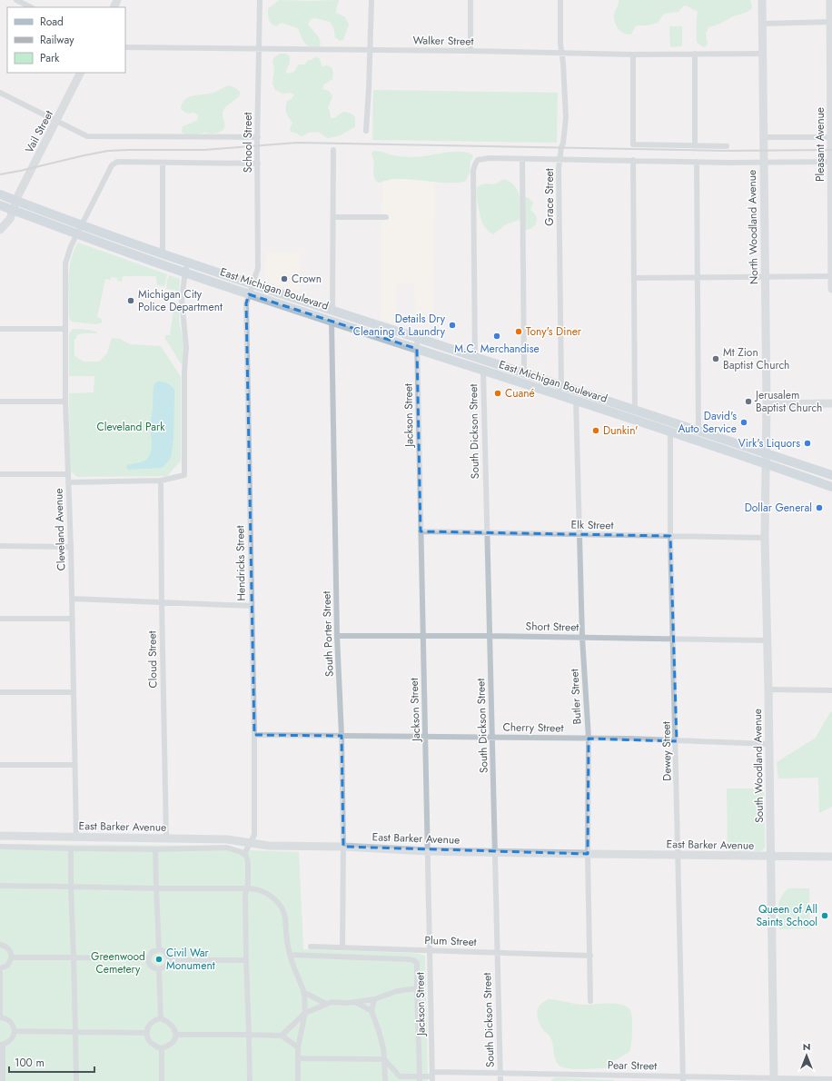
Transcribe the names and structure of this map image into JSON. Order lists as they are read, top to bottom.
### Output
{
  "streets": {
    "main road": ["East Michigan Boulevard"],
    "street": [
      "Walker Street",
      "Vail Street",
      "School Street",
      "Pleasant Avenue",
      "Grace Street",
      "North Woodland Avenue",
      "Jackson Street",
      "South Dickson Street",
      "Elk Street",
      "Cleveland Avenue",
      "Hendricks Street",
      "Short Street",
      "South Porter Street",
      "Cloud Street",
      "Butler Street",
      "Cherry Street",
      "Dewey Street",
      "South Woodland Avenue",
      "East Barker Avenue",
      "Plum Street",
      "Pear Street"
    ]
  },
  "crossings": [
    ["Walker Street", "School Street"],
    ["Walker Street", "Grace Street"],
    ["Walker Street", "North Woodland Avenue"],
    ["Vail Street", "East Michigan Boulevard"],
    ["School Street", "East Michigan Boulevard"],
    ["School Street", "Cleveland Avenue"],
    ["School Street", "Hendricks Street"],
    ["Grace Street", "East Michigan Boulevard"],
    ["North Woodland Avenue", "East Michigan Boulevard"],
    ["North Woodland Avenue", "South Woodland Avenue"],
    ["East Michigan Boulevard", "Jackson Street"],
    ["East Michigan Boulevard", "South Dickson Street"],
    ["East Michigan Boulevard", "Cleveland Avenue"],
    ["East Michigan Boulevard", "Hendricks Street"],
    ["East Michigan Boulevard", "South Porter Street"],
    ["East Michigan Boulevard", "Butler Street"],
    ["East Michigan Boulevard", "Dewey Street"],
    ["East Michigan Boulevard", "South Woodland Avenue"],
    ["Jackson Street", "Elk Street"],
    ["Jackson Street", "Short Street"],
    ["Jackson Street", "Cherry Street"],
    ["Jackson Street", "East Barker Avenue"],
    ["Jackson Street", "Plum Street"],
    ["Jackson Street", "Pear Street"],
    ["South Dickson Street", "Elk Street"],
    ["South Dickson Street", "Short Street"],
    ["South Dickson Street", "Cherry Street"],
    ["South Dickson Street", "East Barker Avenue"],
    ["South Dickson Street", "Plum Street"],
    ["South Dickson Street", "Pear Street"],
    ["Elk Street", "Butler Street"],
    ["Elk Street", "Dewey Street"],
    ["Elk Street", "South Woodland Avenue"],
    ["Cleveland Avenue", "East Barker Avenue"],
    ["Hendricks Street", "Cherry Street"],
    ["Hendricks Street", "East Barker Avenue"],
    ["Short Street", "South Porter Street"],
    ["Short Street", "Butler Street"],
    ["Short Street", "Dewey Street"],
    ["Short Street", "South Woodland Avenue"],
    ["South Porter Street", "Cherry Street"],
    ["South Porter Street", "East Barker Avenue"],
    ["South Porter Street", "Plum Street"],
    ["Cloud Street", "East Barker Avenue"],
    ["Butler Street", "Cherry Street"],
    ["Butler Street", "East Barker Avenue"],
    ["Butler Street", "Plum Street"],
    ["Cherry Street", "Dewey Street"],
    ["Cherry Street", "South Woodland Avenue"],
    ["Dewey Street", "East Barker Avenue"],
    ["Dewey Street", "Pear Street"],
    ["South Woodland Avenue", "East Barker Avenue"],
    ["South Woodland Avenue", "Pear Street"]
  ],
  "parks": ["Cleveland Park", "Greenwood Cemetery"],
  "places": [
    "Crown",
    "Michigan City Police Department",
    "Details Dry Cleaning & Laundry",
    "Tony's Diner",
    "M.C. Merchandise",
    "Mt Zion Baptist Church",
    "Cuané",
    "Jerusalem Baptist Church",
    "David's Auto Service",
    "Dunkin'",
    "Virk's Liquors",
    "Dollar General",
    "Queen of All Saints School",
    "Civil War Monument"
  ],
  "legend": ["Road", "Railway", "Park"],
  "scale_bar": "100 m",
  "north": "top"
}
